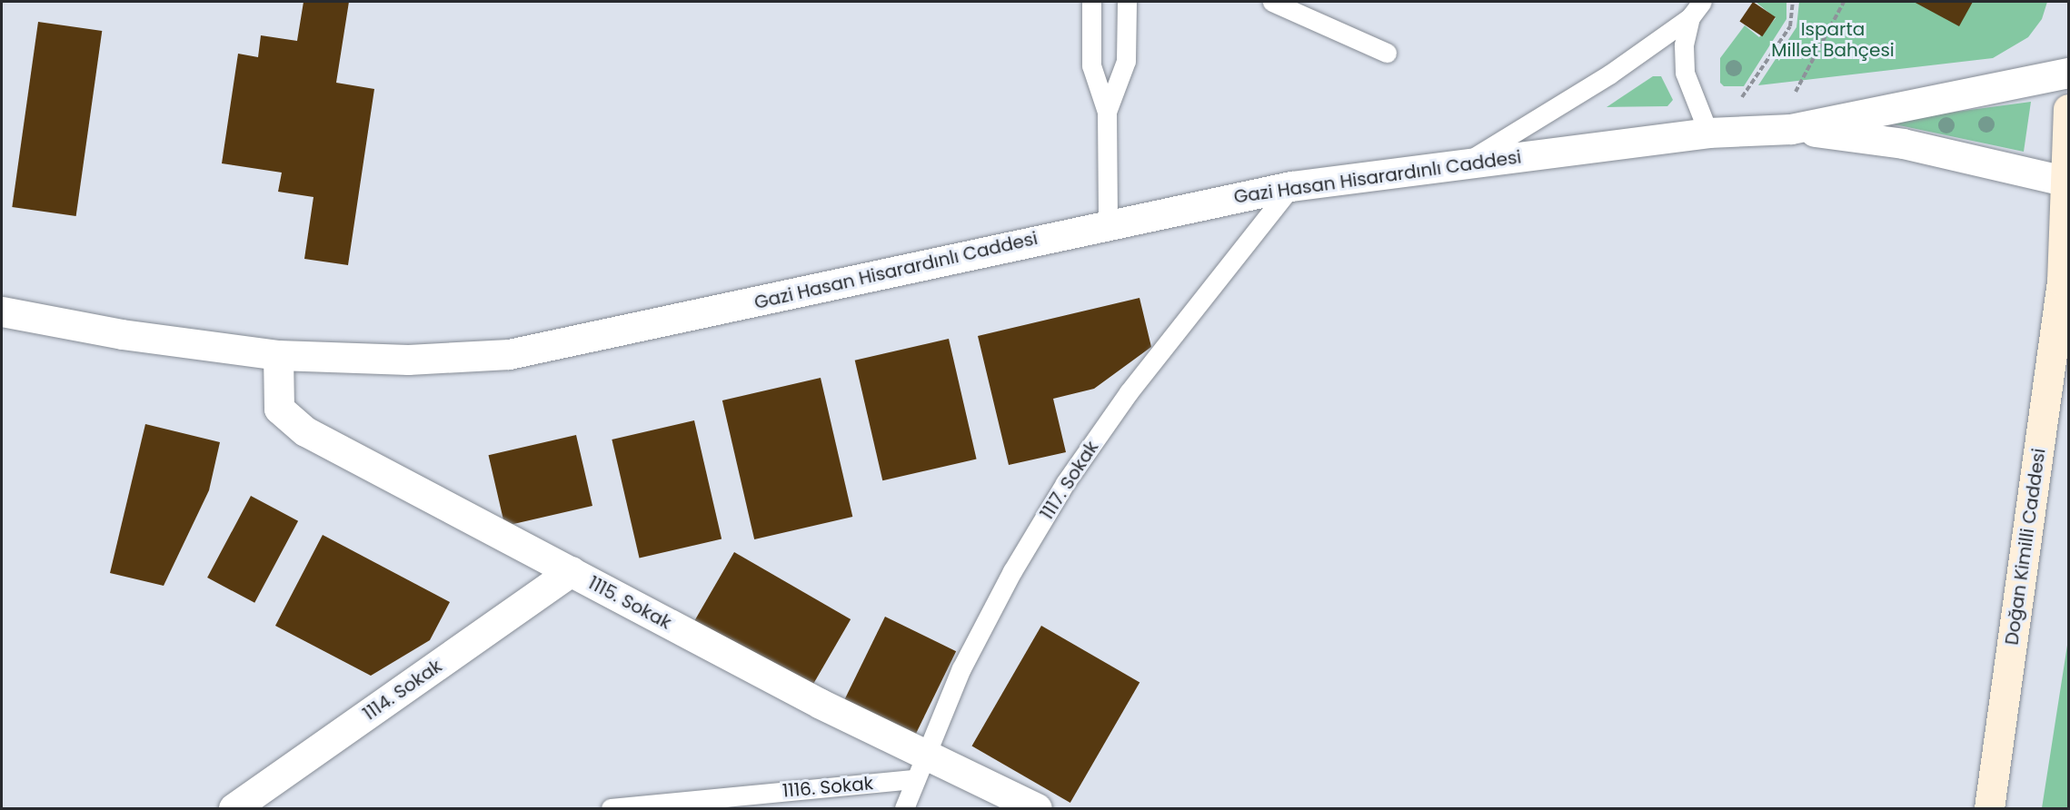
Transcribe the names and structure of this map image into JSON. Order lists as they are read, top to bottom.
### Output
{
  "streets": {
    "main road": ["Doğan Kimilli Caddesi"],
    "street": ["Gazi Hasan Hisarardınlı Caddesi", "1115. Sokak", "1114. Sokak"],
    "lane": ["1117. Sokak", "1116. Sokak"]
  },
  "crossings": [
    ["Gazi Hasan Hisarardınlı Caddesi", "1117. Sokak"],
    ["Gazi Hasan Hisarardınlı Caddesi", "Doğan Kimilli Caddesi"],
    ["Gazi Hasan Hisarardınlı Caddesi", "1115. Sokak"],
    ["1117. Sokak", "1115. Sokak"],
    ["1117. Sokak", "1116. Sokak"],
    ["1115. Sokak", "1114. Sokak"],
    ["1115. Sokak", "1116. Sokak"]
  ],
  "parks": ["Isparta Millet Bahçesi"]
}
